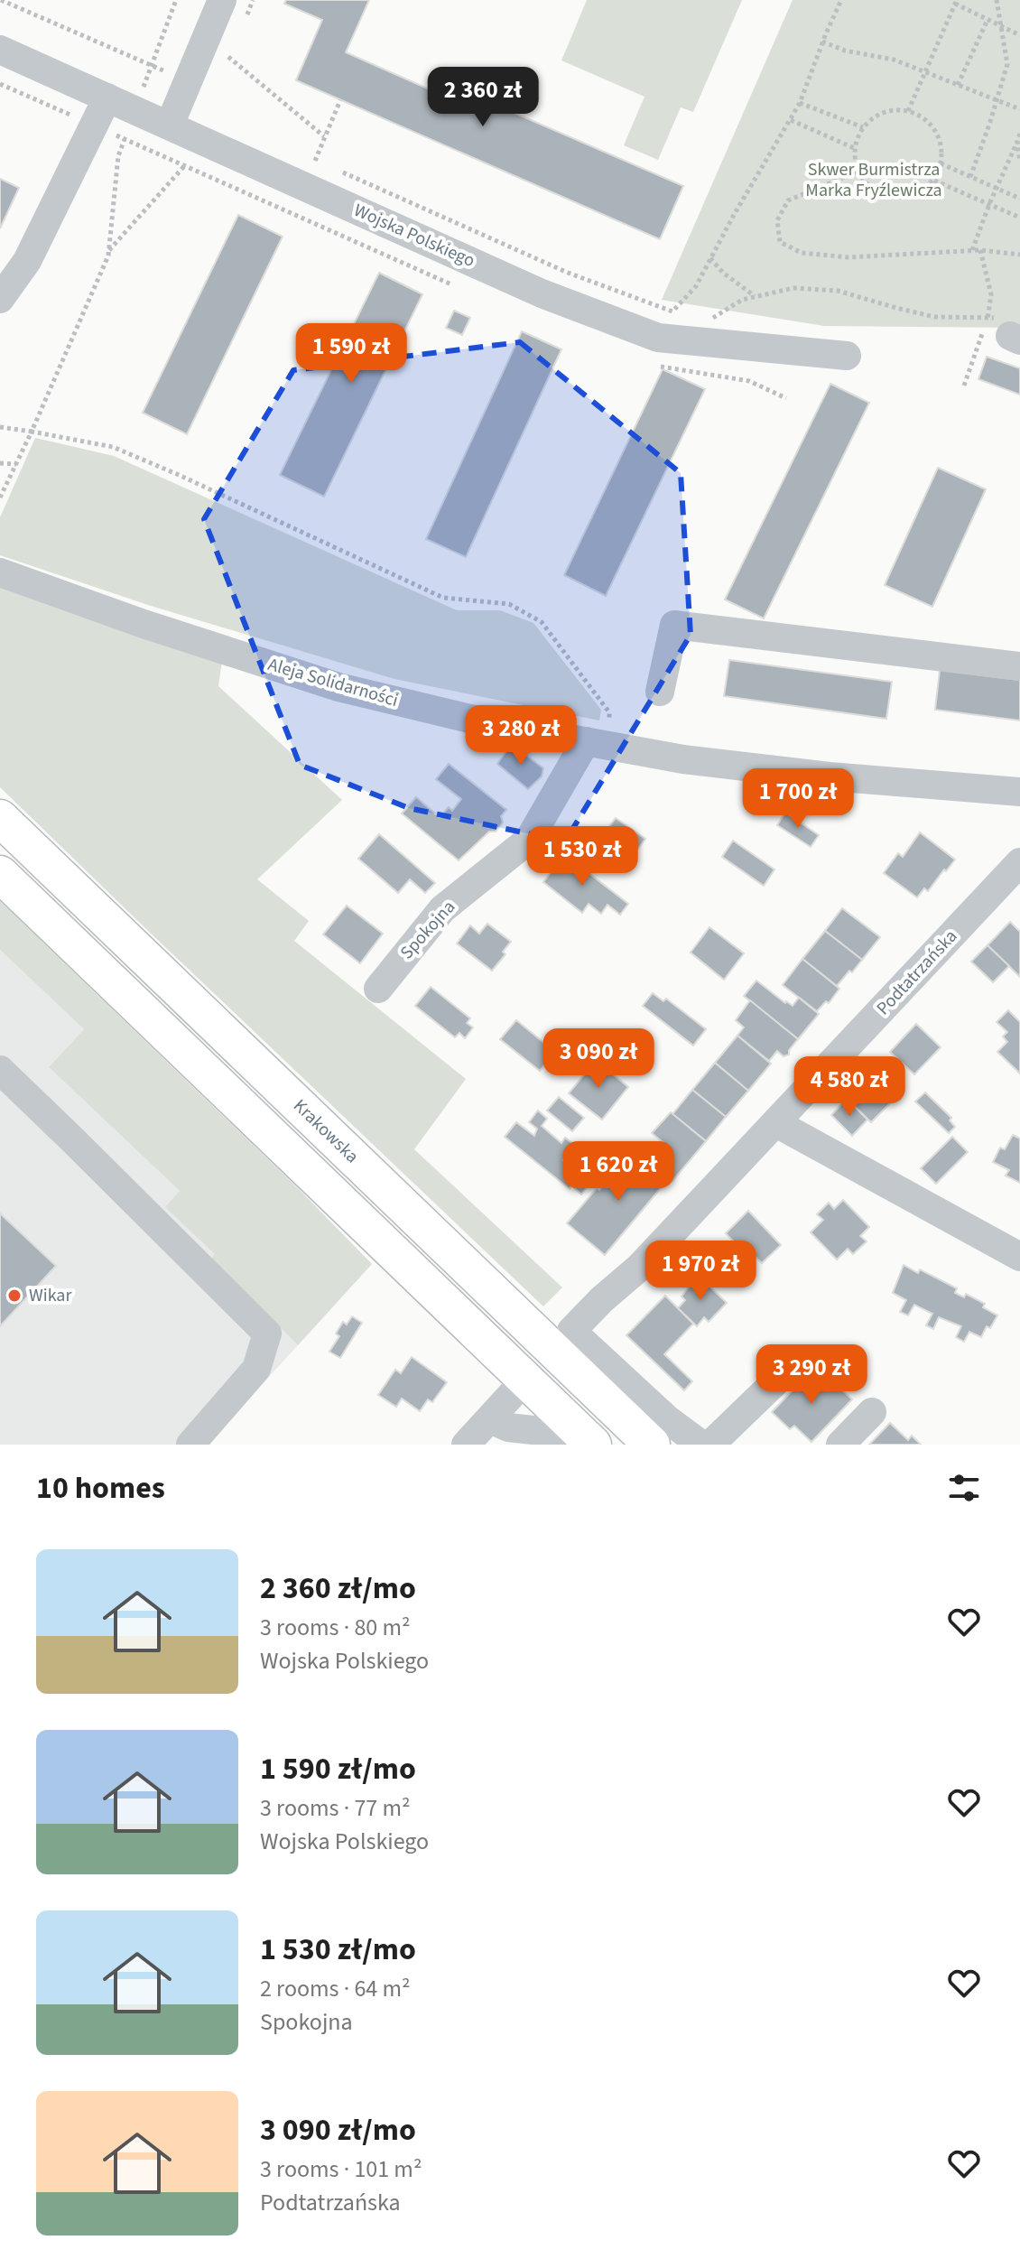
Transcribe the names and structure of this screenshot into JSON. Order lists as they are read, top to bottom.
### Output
{
  "streets": {
    "main road": ["Krakowska"],
    "street": [
      "Wojska Polskiego",
      "Aleja Solidarności",
      "Spokojna",
      "Podtatrzańska"
    ]
  },
  "crossings": [
    ["Aleja Solidarności", "Spokojna"]
  ],
  "parks": ["Skwer Burmistrza Marka Fryźlewicza"],
  "places": ["Wikar"],
  "page": {
    "price": [
      "2 360 zł",
      "1 590 zł",
      "3 280 zł",
      "1 700 zł",
      "1 530 zł",
      "3 090 zł",
      "4 580 zł",
      "1 620 zł",
      "1 970 zł",
      "3 290 zł"
    ],
    "heading": "10 homes",
    "list": [
      {
        "name": "2 360 zł/mo",
        "note": "3 rooms · 80 m² · Wojska Polskiego"
      },
      {
        "name": "1 590 zł/mo",
        "note": "3 rooms · 77 m² · Wojska Polskiego"
      },
      {
        "name": "1 530 zł/mo",
        "note": "2 rooms · 64 m² · Spokojna"
      },
      {
        "name": "3 090 zł/mo",
        "note": "3 rooms · 101 m² · Podtatrzańska"
      }
    ]
  }
}
